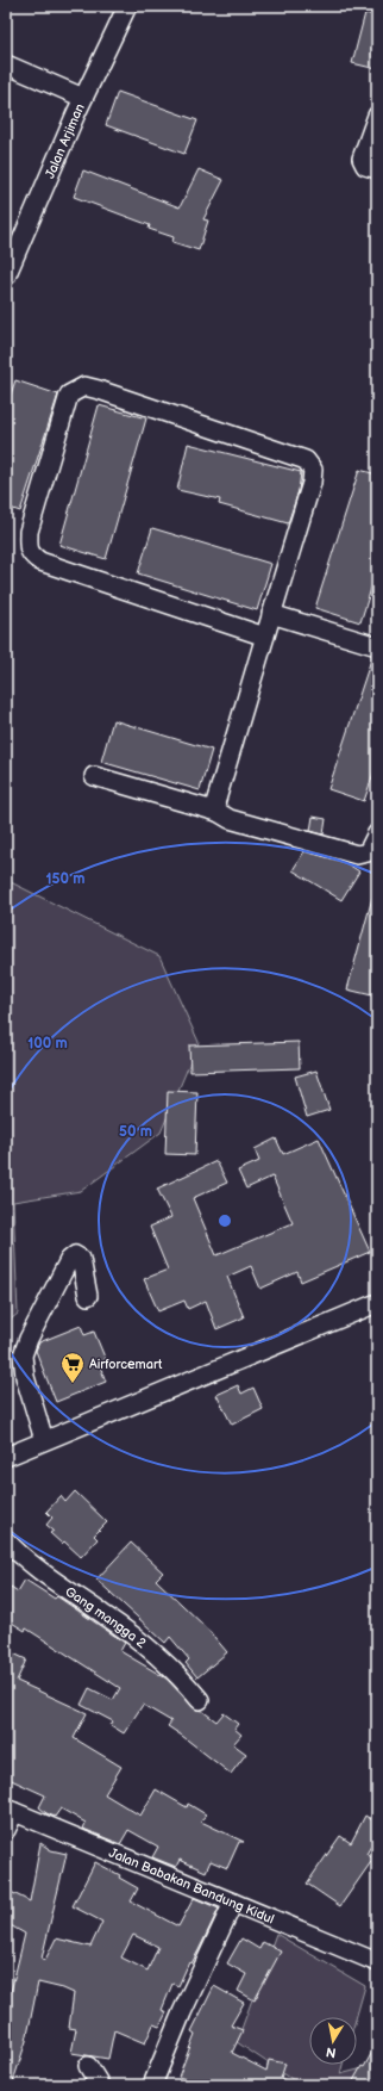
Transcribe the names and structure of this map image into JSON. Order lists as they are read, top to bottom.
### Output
{
  "streets": {
    "street": ["Jalan Arjiman", "Gang mangga 2", "Jalan Babakan Bandung Kidul"]
  },
  "places": {
    "supermarket": ["Airforcemart"]
  },
  "north": "bottom",
  "rings": ["150 m", "100 m", "50 m"]
}
